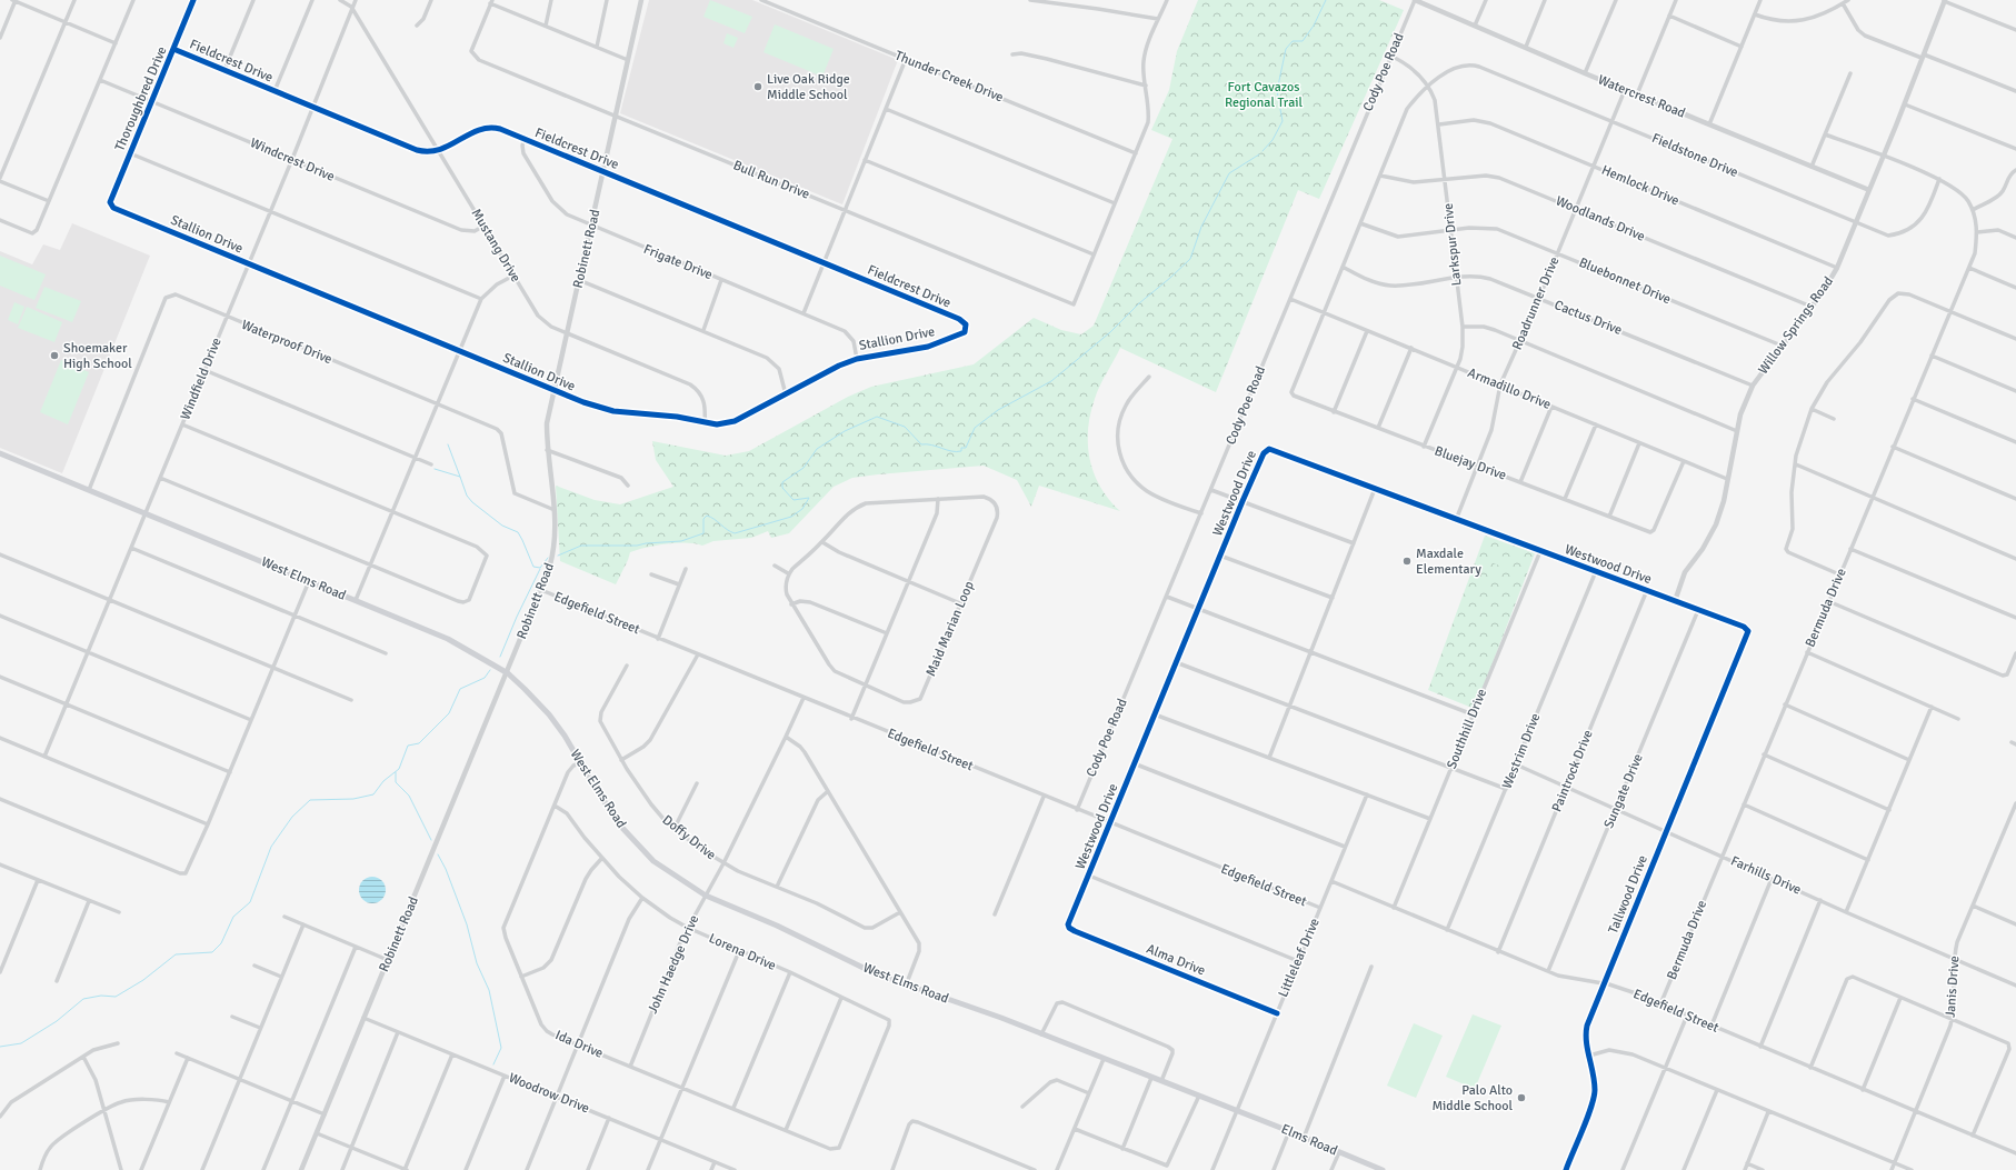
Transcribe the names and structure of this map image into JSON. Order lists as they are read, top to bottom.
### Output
{
  "streets": {
    "main road": ["West Elms Road", "Elms Road"],
    "street": [
      "Fieldcrest Drive",
      "Cody Poe Road",
      "Thunder Creek Drive",
      "Watercrest Road",
      "Thoroughbred Drive",
      "Fieldstone Drive",
      "Windcrest Drive",
      "Bull Run Drive",
      "Hemlock Drive",
      "Woodlands Drive",
      "Stallion Drive",
      "Larkspur Drive",
      "Mustang Drive",
      "Robinett Road",
      "Frigate Drive",
      "Bluebonnet Drive",
      "Roadrunner Drive",
      "Cactus Drive",
      "Willow Springs Road",
      "Waterproof Drive",
      "Windfield Drive",
      "Armadillo Drive",
      "Bluejay Drive",
      "Westwood Drive",
      "Bermuda Drive",
      "Edgefield Street",
      "Maid Marian Loop",
      "Southhill Drive",
      "Westrim Drive",
      "Paintrock Drive",
      "Sungate Drive",
      "Doffy Drive",
      "Farhills Drive",
      "Tallwood Drive",
      "Lorena Drive",
      "Littleleaf Drive",
      "Alma Drive",
      "John Haedge Drive",
      "Janis Drive",
      "Ida Drive",
      "Woodrow Drive"
    ]
  },
  "crossings": [
    ["Fieldcrest Drive", "Thoroughbred Drive"],
    ["Fieldcrest Drive", "Stallion Drive"],
    ["Fieldcrest Drive", "Mustang Drive"],
    ["Fieldcrest Drive", "Robinett Road"],
    ["Fieldcrest Drive", "Frigate Drive"],
    ["Fieldcrest Drive", "Windfield Drive"],
    ["Cody Poe Road", "Watercrest Road"],
    ["Cody Poe Road", "Larkspur Drive"],
    ["Cody Poe Road", "Armadillo Drive"],
    ["Cody Poe Road", "Edgefield Street"],
    ["Watercrest Road", "Roadrunner Drive"],
    ["Watercrest Road", "Willow Springs Road"],
    ["Thoroughbred Drive", "Windcrest Drive"],
    ["Thoroughbred Drive", "Stallion Drive"],
    ["Fieldstone Drive", "Woodlands Drive"],
    ["Fieldstone Drive", "Larkspur Drive"],
    ["Fieldstone Drive", "Bluebonnet Drive"],
    ["Fieldstone Drive", "Roadrunner Drive"],
    ["Fieldstone Drive", "Cactus Drive"],
    ["Fieldstone Drive", "Willow Springs Road"],
    ["Fieldstone Drive", "Armadillo Drive"],
    ["Fieldstone Drive", "Bluejay Drive"],
    ["Windcrest Drive", "Mustang Drive"],
    ["Windcrest Drive", "Windfield Drive"],
    ["Bull Run Drive", "Robinett Road"],
    ["Hemlock Drive", "Larkspur Drive"],
    ["Hemlock Drive", "Roadrunner Drive"],
    ["Hemlock Drive", "Willow Springs Road"],
    ["Woodlands Drive", "Larkspur Drive"],
    ["Woodlands Drive", "Roadrunner Drive"],
    ["Woodlands Drive", "Willow Springs Road"],
    ["Stallion Drive", "Mustang Drive"],
    ["Stallion Drive", "Robinett Road"],
    ["Stallion Drive", "Frigate Drive"],
    ["Stallion Drive", "Windfield Drive"],
    ["Larkspur Drive", "Bluebonnet Drive"],
    ["Larkspur Drive", "Cactus Drive"],
    ["Larkspur Drive", "Armadillo Drive"],
    ["Larkspur Drive", "Bluejay Drive"],
    ["Mustang Drive", "Robinett Road"],
    ["Mustang Drive", "Windfield Drive"],
    ["Robinett Road", "Frigate Drive"],
    ["Robinett Road", "Waterproof Drive"],
    ["Robinett Road", "West Elms Road"],
    ["Robinett Road", "Edgefield Street"],
    ["Robinett Road", "Woodrow Drive"],
    ["Bluebonnet Drive", "Roadrunner Drive"],
    ["Bluebonnet Drive", "Willow Springs Road"],
    ["Roadrunner Drive", "Cactus Drive"],
    ["Roadrunner Drive", "Armadillo Drive"],
    ["Roadrunner Drive", "Bluejay Drive"],
    ["Roadrunner Drive", "Westwood Drive"],
    ["Cactus Drive", "Willow Springs Road"],
    ["Willow Springs Road", "Armadillo Drive"],
    ["Willow Springs Road", "Westwood Drive"],
    ["Waterproof Drive", "Windfield Drive"],
    ["Waterproof Drive", "West Elms Road"],
    ["Windfield Drive", "West Elms Road"],
    ["Armadillo Drive", "Bluejay Drive"],
    ["Westwood Drive", "Edgefield Street"],
    ["Westwood Drive", "Southhill Drive"],
    ["Westwood Drive", "Westrim Drive"],
    ["Westwood Drive", "Paintrock Drive"],
    ["Westwood Drive", "Sungate Drive"],
    ["Westwood Drive", "Tallwood Drive"],
    ["Westwood Drive", "Alma Drive"],
    ["West Elms Road", "Littleleaf Drive"],
    ["West Elms Road", "John Haedge Drive"],
    ["West Elms Road", "Ida Drive"],
    ["West Elms Road", "Elms Road"],
    ["Bermuda Drive", "Edgefield Street"],
    ["Bermuda Drive", "Farhills Drive"],
    ["Edgefield Street", "Southhill Drive"],
    ["Edgefield Street", "Westrim Drive"],
    ["Edgefield Street", "Paintrock Drive"],
    ["Edgefield Street", "Sungate Drive"],
    ["Edgefield Street", "Tallwood Drive"],
    ["Edgefield Street", "Littleleaf Drive"],
    ["Edgefield Street", "John Haedge Drive"],
    ["Edgefield Street", "Janis Drive"],
    ["Westrim Drive", "Farhills Drive"],
    ["Paintrock Drive", "Farhills Drive"],
    ["Sungate Drive", "Farhills Drive"],
    ["Doffy Drive", "John Haedge Drive"],
    ["Farhills Drive", "Tallwood Drive"],
    ["Farhills Drive", "Janis Drive"],
    ["Lorena Drive", "John Haedge Drive"],
    ["Lorena Drive", "Ida Drive"],
    ["Littleleaf Drive", "Alma Drive"],
    ["Littleleaf Drive", "Elms Road"],
    ["John Haedge Drive", "Ida Drive"]
  ],
  "parks": ["Fort Cavazos Regional Trail"],
  "places": [
    "Live Oak Ridge Middle School",
    "Shoemaker High School",
    "Maxdale Elementary",
    "Palo Alto Middle School"
  ]
}
